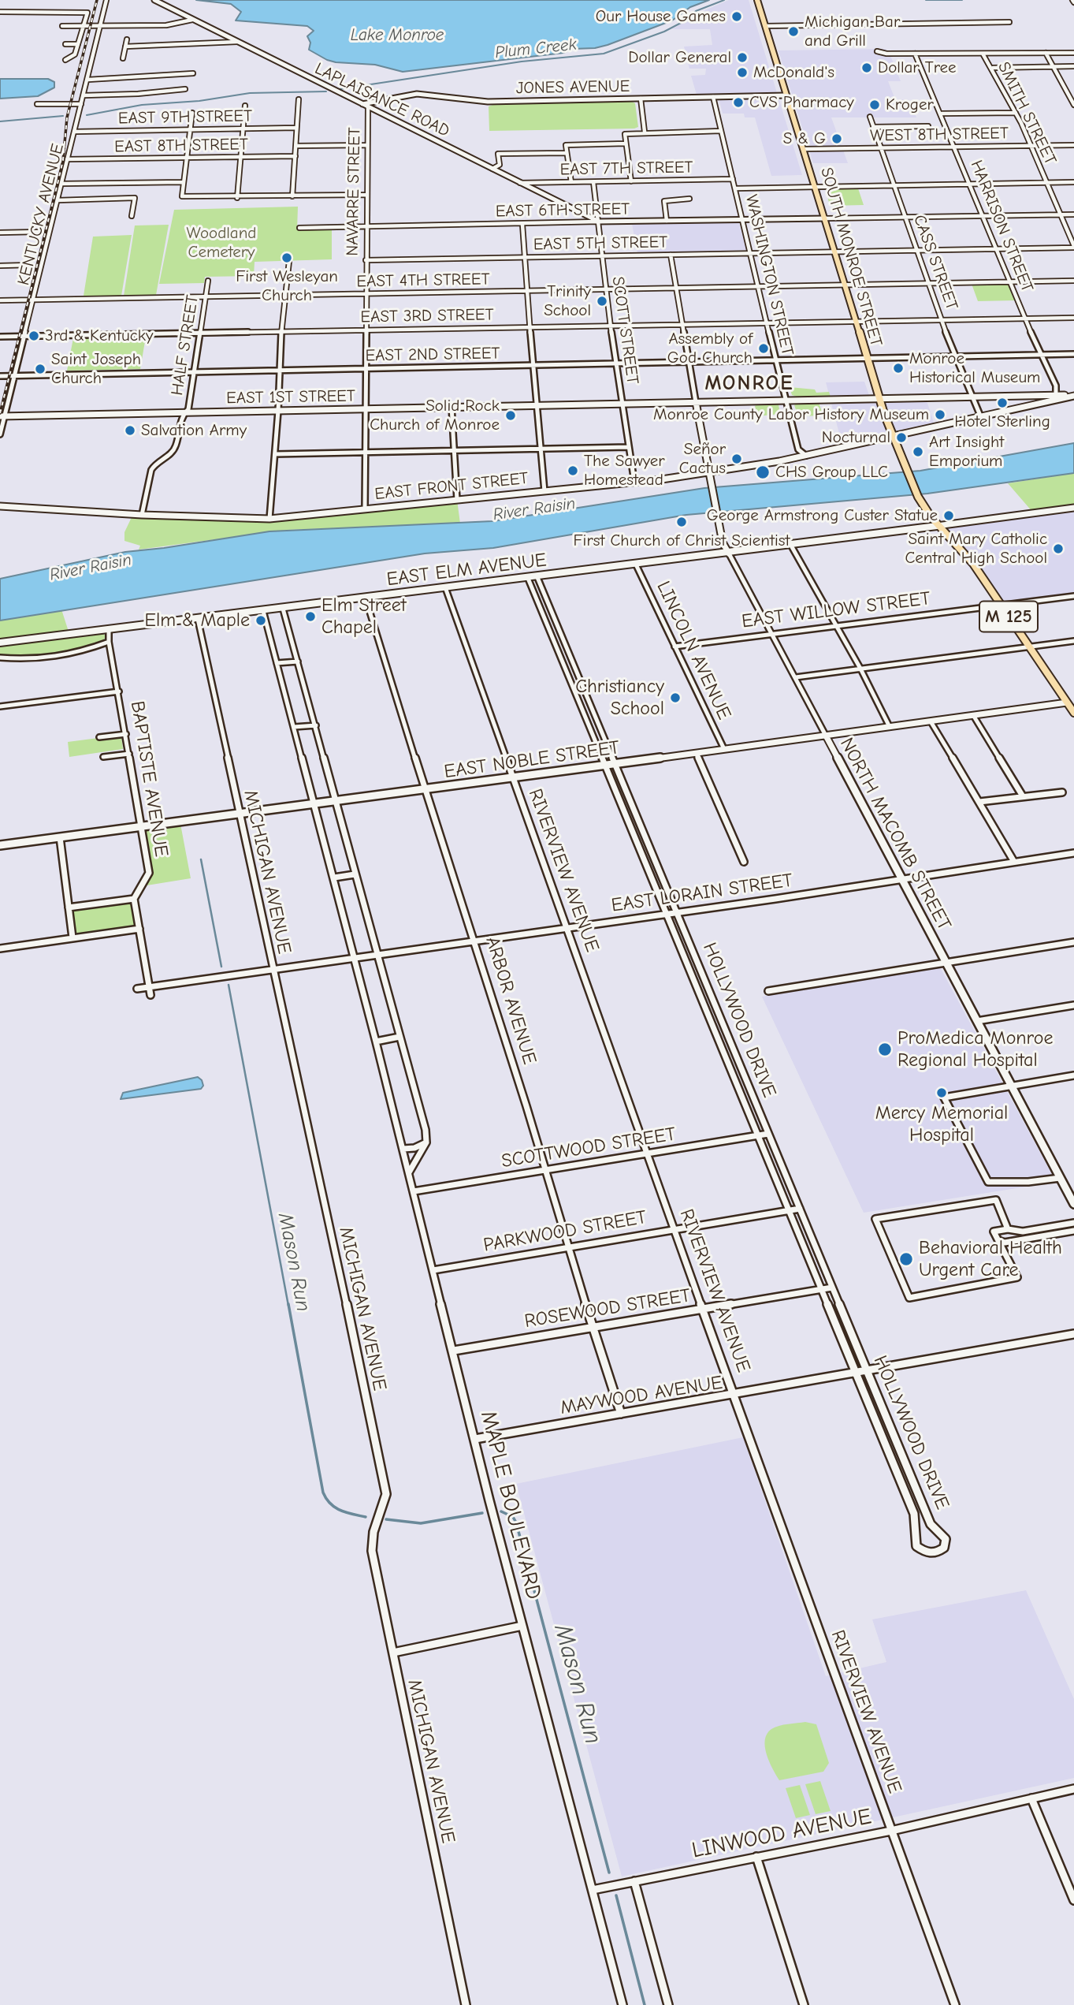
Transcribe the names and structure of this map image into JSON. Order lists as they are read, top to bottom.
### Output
{
  "streets": {
    "main road": ["SOUTH MONROE STREET", "EAST ELM AVENUE", "M 125"],
    "street": [
      "JONES AVENUE",
      "LAPLAISANCE ROAD",
      "SMITH STREET",
      "EAST 9TH STREET",
      "WEST 8TH STREET",
      "EAST 8TH STREET",
      "EAST 7TH STREET",
      "NAVARRE STREET",
      "EAST 6TH STREET",
      "KENTUCKY AVENUE",
      "HARRISON STREET",
      "EAST 5TH STREET",
      "CASS STREET",
      "WASHINGTON STREET",
      "EAST 4TH STREET",
      "EAST 3RD STREET",
      "SCOTT STREET",
      "HALF STREET",
      "EAST 2ND STREET",
      "EAST 1ST STREET",
      "EAST FRONT STREET",
      "EAST WILLOW STREET",
      "LINCOLN AVENUE",
      "EAST NOBLE STREET",
      "BAPTISTE AVENUE",
      "NORTH MACOMB STREET",
      "RIVERVIEW AVENUE",
      "MICHIGAN AVENUE",
      "EAST LORAIN STREET",
      "ARBOR AVENUE",
      "HOLLYWOOD DRIVE",
      "SCOTTWOOD STREET",
      "PARKWOOD STREET",
      "ROSEWOOD STREET",
      "MAYWOOD AVENUE",
      "MAPLE BOULEVARD",
      "LINWOOD AVENUE"
    ]
  },
  "crossings": [
    ["JONES AVENUE", "LAPLAISANCE ROAD"],
    ["JONES AVENUE", "NAVARRE STREET"],
    ["JONES AVENUE", "SOUTH MONROE STREET"],
    ["JONES AVENUE", "WASHINGTON STREET"],
    ["LAPLAISANCE ROAD", "EAST 7TH STREET"],
    ["LAPLAISANCE ROAD", "NAVARRE STREET"],
    ["LAPLAISANCE ROAD", "EAST 6TH STREET"],
    ["LAPLAISANCE ROAD", "SCOTT STREET"],
    ["SMITH STREET", "WEST 8TH STREET"],
    ["SMITH STREET", "EAST 5TH STREET"],
    ["EAST 9TH STREET", "KENTUCKY AVENUE"],
    ["WEST 8TH STREET", "HARRISON STREET"],
    ["WEST 8TH STREET", "SOUTH MONROE STREET"],
    ["WEST 8TH STREET", "CASS STREET"],
    ["EAST 8TH STREET", "KENTUCKY AVENUE"],
    ["EAST 7TH STREET", "WASHINGTON STREET"],
    ["EAST 7TH STREET", "SCOTT STREET"],
    ["NAVARRE STREET", "EAST 6TH STREET"],
    ["NAVARRE STREET", "EAST 5TH STREET"],
    ["NAVARRE STREET", "EAST 4TH STREET"],
    ["NAVARRE STREET", "EAST 3RD STREET"],
    ["NAVARRE STREET", "EAST 2ND STREET"],
    ["NAVARRE STREET", "EAST 1ST STREET"],
    ["NAVARRE STREET", "EAST FRONT STREET"],
    ["EAST 6TH STREET", "SOUTH MONROE STREET"],
    ["EAST 6TH STREET", "WASHINGTON STREET"],
    ["EAST 6TH STREET", "SCOTT STREET"],
    ["KENTUCKY AVENUE", "EAST 4TH STREET"],
    ["KENTUCKY AVENUE", "EAST 3RD STREET"],
    ["KENTUCKY AVENUE", "EAST 2ND STREET"],
    ["KENTUCKY AVENUE", "EAST 1ST STREET"],
    ["HARRISON STREET", "EAST 5TH STREET"],
    ["HARRISON STREET", "EAST 4TH STREET"],
    ["HARRISON STREET", "EAST 3RD STREET"],
    ["HARRISON STREET", "EAST 2ND STREET"],
    ["HARRISON STREET", "EAST 1ST STREET"],
    ["EAST 5TH STREET", "SOUTH MONROE STREET"],
    ["EAST 5TH STREET", "CASS STREET"],
    ["EAST 5TH STREET", "WASHINGTON STREET"],
    ["EAST 5TH STREET", "SCOTT STREET"],
    ["SOUTH MONROE STREET", "EAST 4TH STREET"],
    ["SOUTH MONROE STREET", "EAST 3RD STREET"],
    ["SOUTH MONROE STREET", "EAST 2ND STREET"],
    ["SOUTH MONROE STREET", "EAST 1ST STREET"],
    ["SOUTH MONROE STREET", "EAST FRONT STREET"],
    ["SOUTH MONROE STREET", "EAST ELM AVENUE"],
    ["SOUTH MONROE STREET", "M 125"],
    ["CASS STREET", "EAST 4TH STREET"],
    ["CASS STREET", "EAST 3RD STREET"],
    ["CASS STREET", "EAST 2ND STREET"],
    ["CASS STREET", "EAST 1ST STREET"],
    ["CASS STREET", "EAST FRONT STREET"],
    ["WASHINGTON STREET", "EAST 4TH STREET"],
    ["WASHINGTON STREET", "EAST 3RD STREET"],
    ["WASHINGTON STREET", "EAST 2ND STREET"],
    ["WASHINGTON STREET", "EAST 1ST STREET"],
    ["WASHINGTON STREET", "EAST FRONT STREET"],
    ["EAST 4TH STREET", "SCOTT STREET"],
    ["EAST 4TH STREET", "HALF STREET"],
    ["EAST 3RD STREET", "SCOTT STREET"],
    ["EAST 3RD STREET", "HALF STREET"],
    ["SCOTT STREET", "EAST 2ND STREET"],
    ["SCOTT STREET", "EAST 1ST STREET"],
    ["SCOTT STREET", "EAST FRONT STREET"],
    ["HALF STREET", "EAST 2ND STREET"],
    ["HALF STREET", "EAST 1ST STREET"],
    ["HALF STREET", "EAST FRONT STREET"],
    ["EAST 1ST STREET", "EAST FRONT STREET"],
    ["EAST 1ST STREET", "NORTH MACOMB STREET"],
    ["EAST FRONT STREET", "NORTH MACOMB STREET"],
    ["EAST ELM AVENUE", "M 125"],
    ["EAST ELM AVENUE", "LINCOLN AVENUE"],
    ["EAST ELM AVENUE", "BAPTISTE AVENUE"],
    ["EAST ELM AVENUE", "NORTH MACOMB STREET"],
    ["EAST ELM AVENUE", "RIVERVIEW AVENUE"],
    ["EAST ELM AVENUE", "MICHIGAN AVENUE"],
    ["EAST ELM AVENUE", "ARBOR AVENUE"],
    ["EAST ELM AVENUE", "HOLLYWOOD DRIVE"],
    ["EAST ELM AVENUE", "MAPLE BOULEVARD"],
    ["EAST WILLOW STREET", "M 125"],
    ["EAST WILLOW STREET", "LINCOLN AVENUE"],
    ["EAST WILLOW STREET", "NORTH MACOMB STREET"],
    ["M 125", "EAST NOBLE STREET"],
    ["LINCOLN AVENUE", "EAST NOBLE STREET"],
    ["EAST NOBLE STREET", "BAPTISTE AVENUE"],
    ["EAST NOBLE STREET", "NORTH MACOMB STREET"],
    ["EAST NOBLE STREET", "RIVERVIEW AVENUE"],
    ["EAST NOBLE STREET", "MICHIGAN AVENUE"],
    ["EAST NOBLE STREET", "ARBOR AVENUE"],
    ["EAST NOBLE STREET", "HOLLYWOOD DRIVE"],
    ["EAST NOBLE STREET", "MAPLE BOULEVARD"],
    ["NORTH MACOMB STREET", "EAST LORAIN STREET"],
    ["RIVERVIEW AVENUE", "EAST LORAIN STREET"],
    ["RIVERVIEW AVENUE", "SCOTTWOOD STREET"],
    ["RIVERVIEW AVENUE", "PARKWOOD STREET"],
    ["RIVERVIEW AVENUE", "ROSEWOOD STREET"],
    ["RIVERVIEW AVENUE", "MAYWOOD AVENUE"],
    ["RIVERVIEW AVENUE", "LINWOOD AVENUE"],
    ["MICHIGAN AVENUE", "EAST LORAIN STREET"],
    ["EAST LORAIN STREET", "ARBOR AVENUE"],
    ["EAST LORAIN STREET", "HOLLYWOOD DRIVE"],
    ["EAST LORAIN STREET", "MAPLE BOULEVARD"],
    ["ARBOR AVENUE", "SCOTTWOOD STREET"],
    ["ARBOR AVENUE", "PARKWOOD STREET"],
    ["ARBOR AVENUE", "ROSEWOOD STREET"],
    ["ARBOR AVENUE", "MAYWOOD AVENUE"],
    ["HOLLYWOOD DRIVE", "SCOTTWOOD STREET"],
    ["HOLLYWOOD DRIVE", "PARKWOOD STREET"],
    ["HOLLYWOOD DRIVE", "ROSEWOOD STREET"],
    ["HOLLYWOOD DRIVE", "MAYWOOD AVENUE"],
    ["SCOTTWOOD STREET", "MAPLE BOULEVARD"],
    ["PARKWOOD STREET", "MAPLE BOULEVARD"],
    ["ROSEWOOD STREET", "MAPLE BOULEVARD"],
    ["MAYWOOD AVENUE", "MAPLE BOULEVARD"],
    ["MAPLE BOULEVARD", "LINWOOD AVENUE"]
  ],
  "districts": ["MONROE"],
  "water": [
    "Lake Monroe",
    "Plum Creek",
    "River Raisin",
    "Mason Run"
  ],
  "parks": ["Woodland Cemetery"],
  "places": [
    "Our House Games",
    "Michigan Bar and Grill",
    "Dollar General",
    "Dollar Tree",
    "McDonald's",
    "CVS Pharmacy",
    "Kroger",
    "S & G",
    "First Wesleyan Church",
    "Trinity School",
    "3rd & Kentucky",
    "Assembly of God Church",
    "Monroe Historical Museum",
    "Saint Joseph Church",
    "Hotel Sterling",
    "Monroe County Labor History Museum",
    "Solid Rock Church of Monroe",
    "Salvation Army",
    "Nocturnal",
    "Art Insight Emporium",
    "Señor Cactus",
    "The Sawyer Homestead",
    "CHS Group LLC",
    "George Armstrong Custer Statue",
    "First Church of Christ Scientist",
    "Saint Mary Catholic Central High School",
    "Elm Street Chapel",
    "Elm & Maple",
    "Christiancy School",
    "ProMedica Monroe Regional Hospital",
    "Mercy Memorial Hospital",
    "Behavioral Health Urgent Care"
  ]
}
